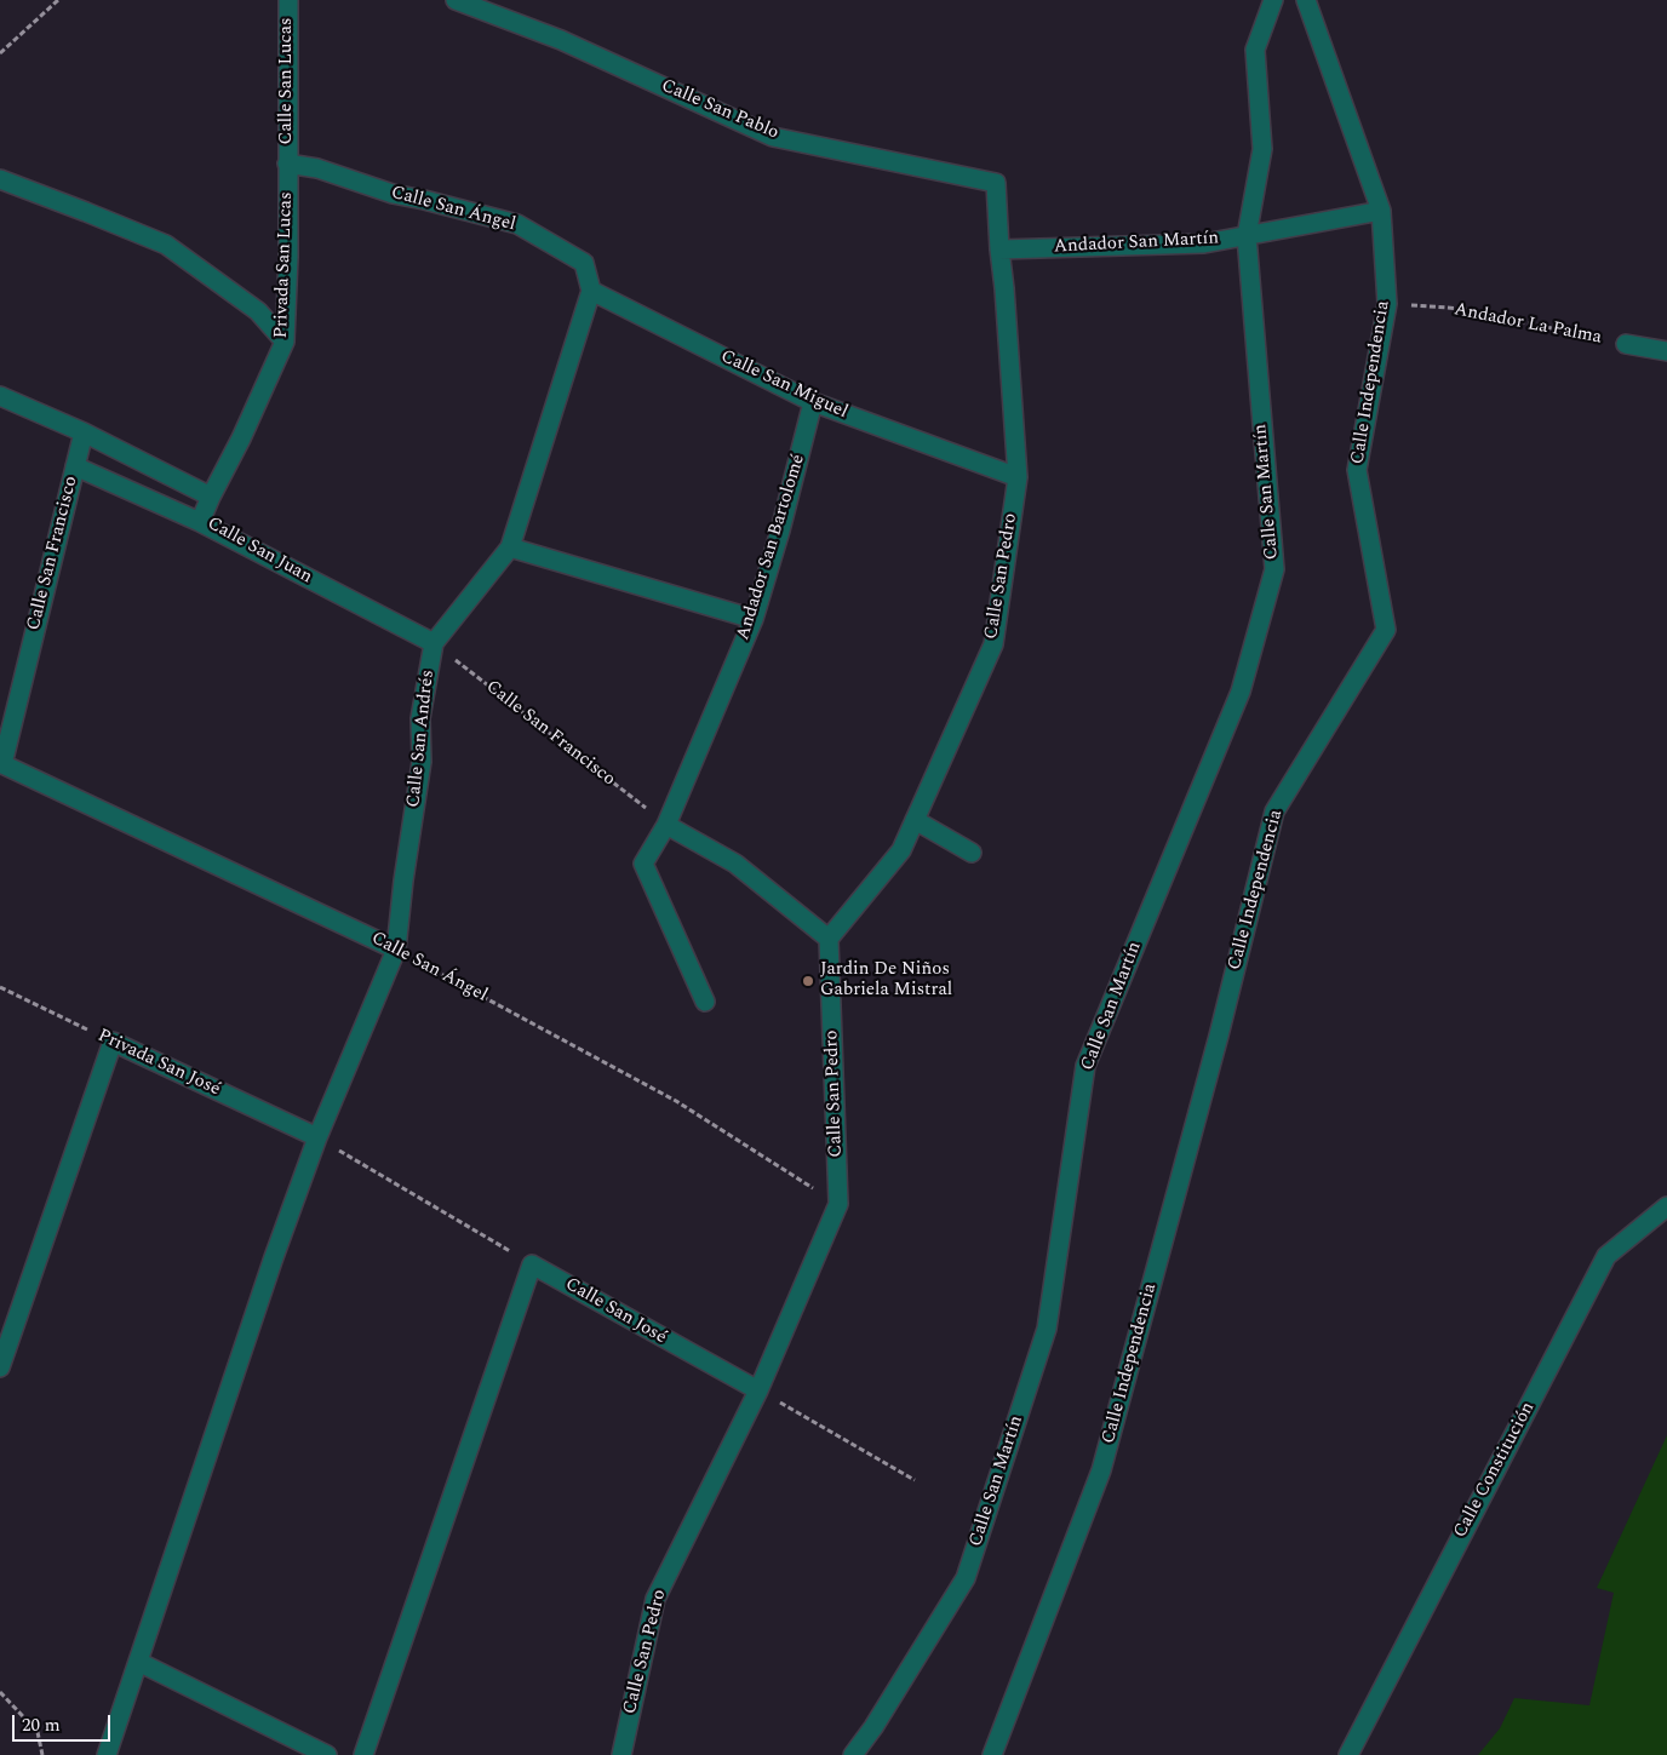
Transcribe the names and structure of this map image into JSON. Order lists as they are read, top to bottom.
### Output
{
  "streets": {
    "street": [
      "Calle San Lucas",
      "Calle San Pablo",
      "Calle San Ángel",
      "Andador San Martín",
      "Privada San Lucas",
      "Andador La Palma",
      "Calle Independencia",
      "Calle San Miguel",
      "Calle San Martín",
      "Andador San Bartolomé",
      "Calle San Juan",
      "Calle San Francisco",
      "Calle San Pedro",
      "Calle San Andrés",
      "Privada San José",
      "Calle San José",
      "Calle Constitución"
    ]
  },
  "crossings": [
    ["Calle San Lucas", "Calle San Ángel"],
    ["Calle San Lucas", "Privada San Lucas"],
    ["Calle San Pablo", "Calle San Pedro"],
    ["Calle San Ángel", "Privada San Lucas"],
    ["Calle San Ángel", "Calle San Miguel"],
    ["Calle San Ángel", "Calle San Francisco"],
    ["Calle San Ángel", "Calle San Pedro"],
    ["Calle San Ángel", "Calle San Andrés"],
    ["Andador San Martín", "Calle Independencia"],
    ["Andador San Martín", "Calle San Martín"],
    ["Andador San Martín", "Calle San Pedro"],
    ["Privada San Lucas", "Calle San Juan"],
    ["Andador La Palma", "Calle Independencia"],
    ["Calle San Miguel", "Andador San Bartolomé"],
    ["Calle San Miguel", "Calle San Pedro"],
    ["Calle San Miguel", "Calle San Andrés"],
    ["Andador San Bartolomé", "Calle San Francisco"],
    ["Calle San Juan", "Calle San Francisco"],
    ["Calle San Juan", "Calle San Andrés"],
    ["Calle San Francisco", "Calle San Andrés"],
    ["Calle San Pedro", "Calle San José"],
    ["Calle San Andrés", "Privada San José"]
  ],
  "places": ["Jardin De Niños Gabriela Mistral"],
  "scale_bar": "20 m"
}
